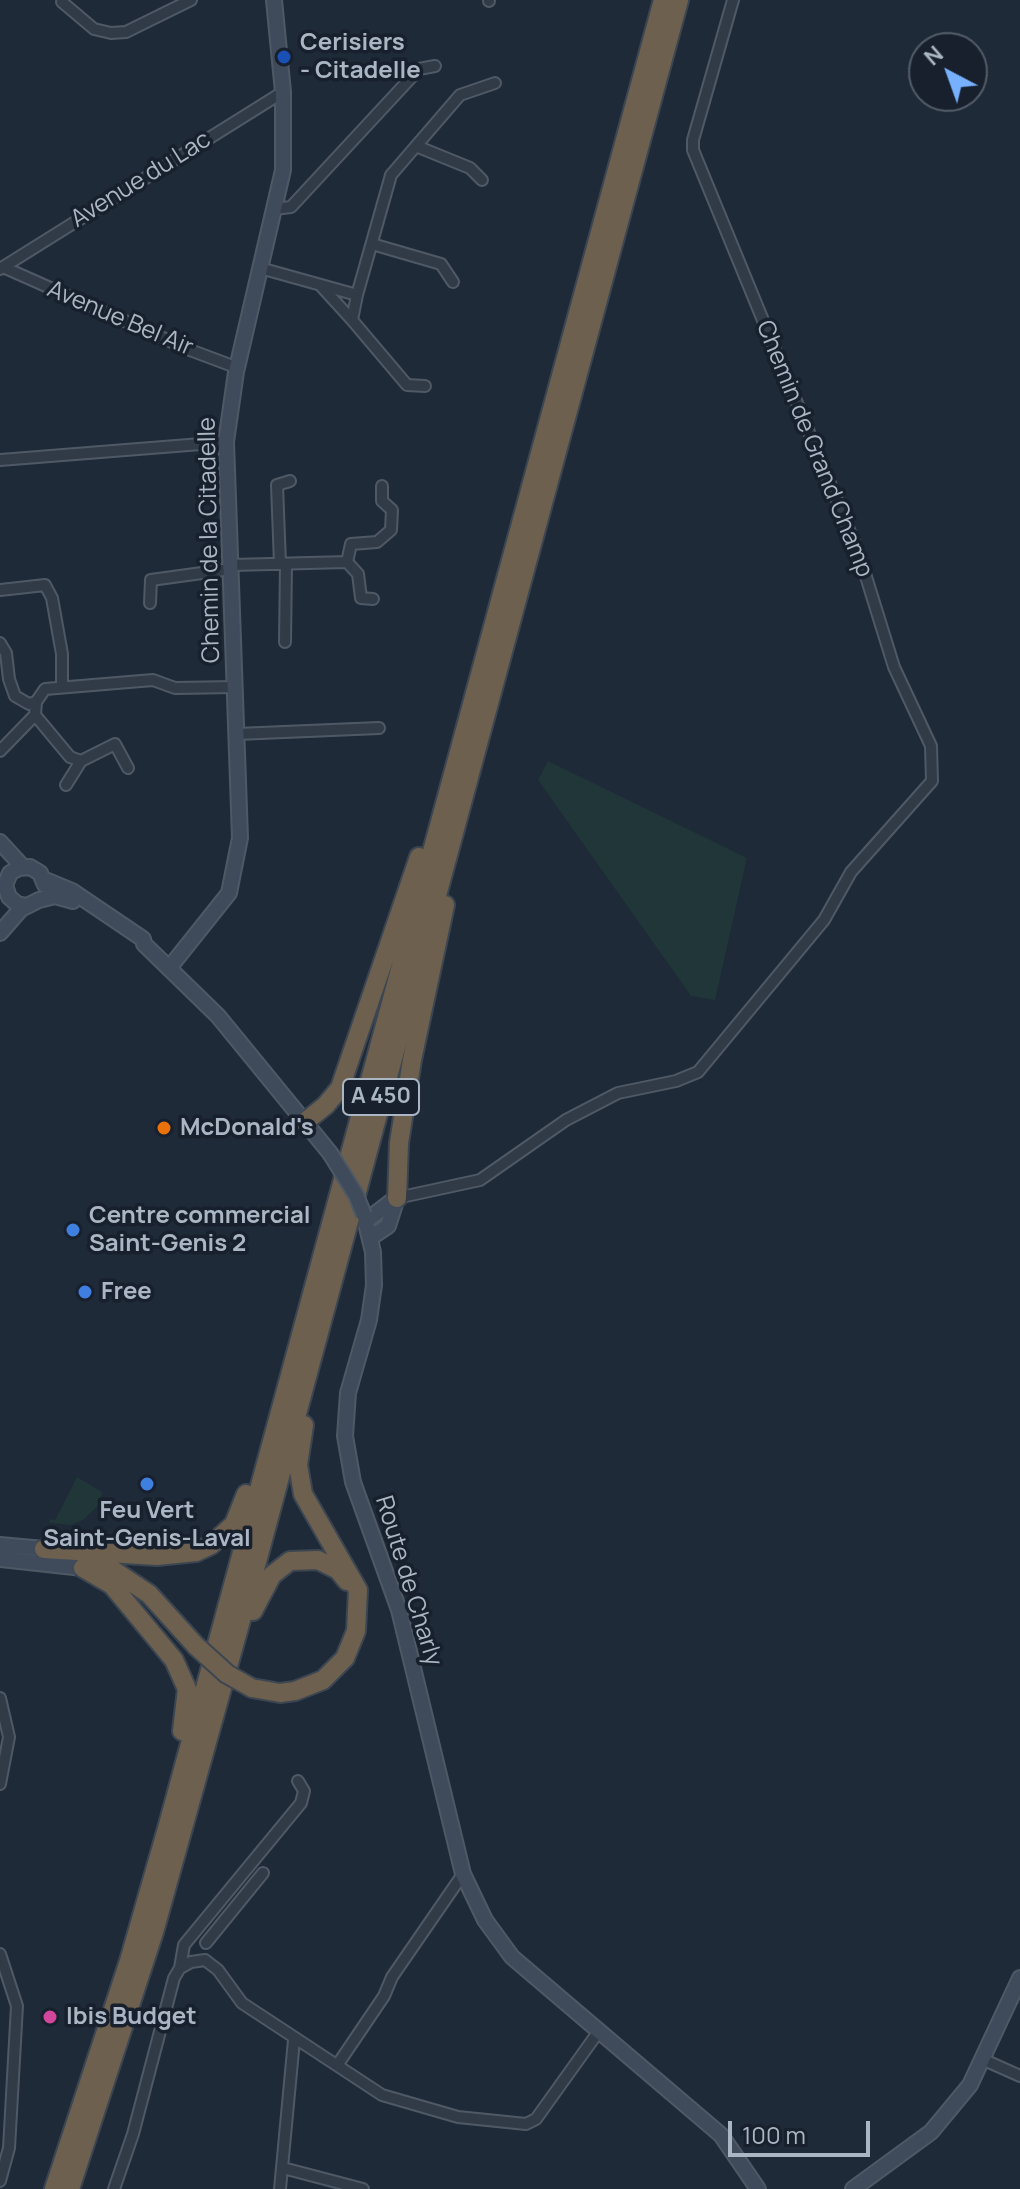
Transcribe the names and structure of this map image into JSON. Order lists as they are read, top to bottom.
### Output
{
  "streets": {
    "highway": ["A 450"],
    "main road": ["Chemin de la Citadelle", "Route de Charly"],
    "street": ["Avenue du Lac", "Avenue Bel Air", "Chemin de Grand Champ"]
  },
  "crossings": [
    ["Avenue du Lac", "Avenue Bel Air"],
    ["Avenue du Lac", "Chemin de la Citadelle"],
    ["Avenue Bel Air", "Chemin de la Citadelle"],
    ["Chemin de la Citadelle", "Route de Charly"]
  ],
  "places": [
    "Cerisiers - Citadelle",
    "McDonald's",
    "Centre commercial Saint-Genis 2",
    "Free",
    "Feu Vert Saint-Genis-Laval",
    "Ibis Budget"
  ],
  "scale_bar": "100 m",
  "north": "top left"
}
